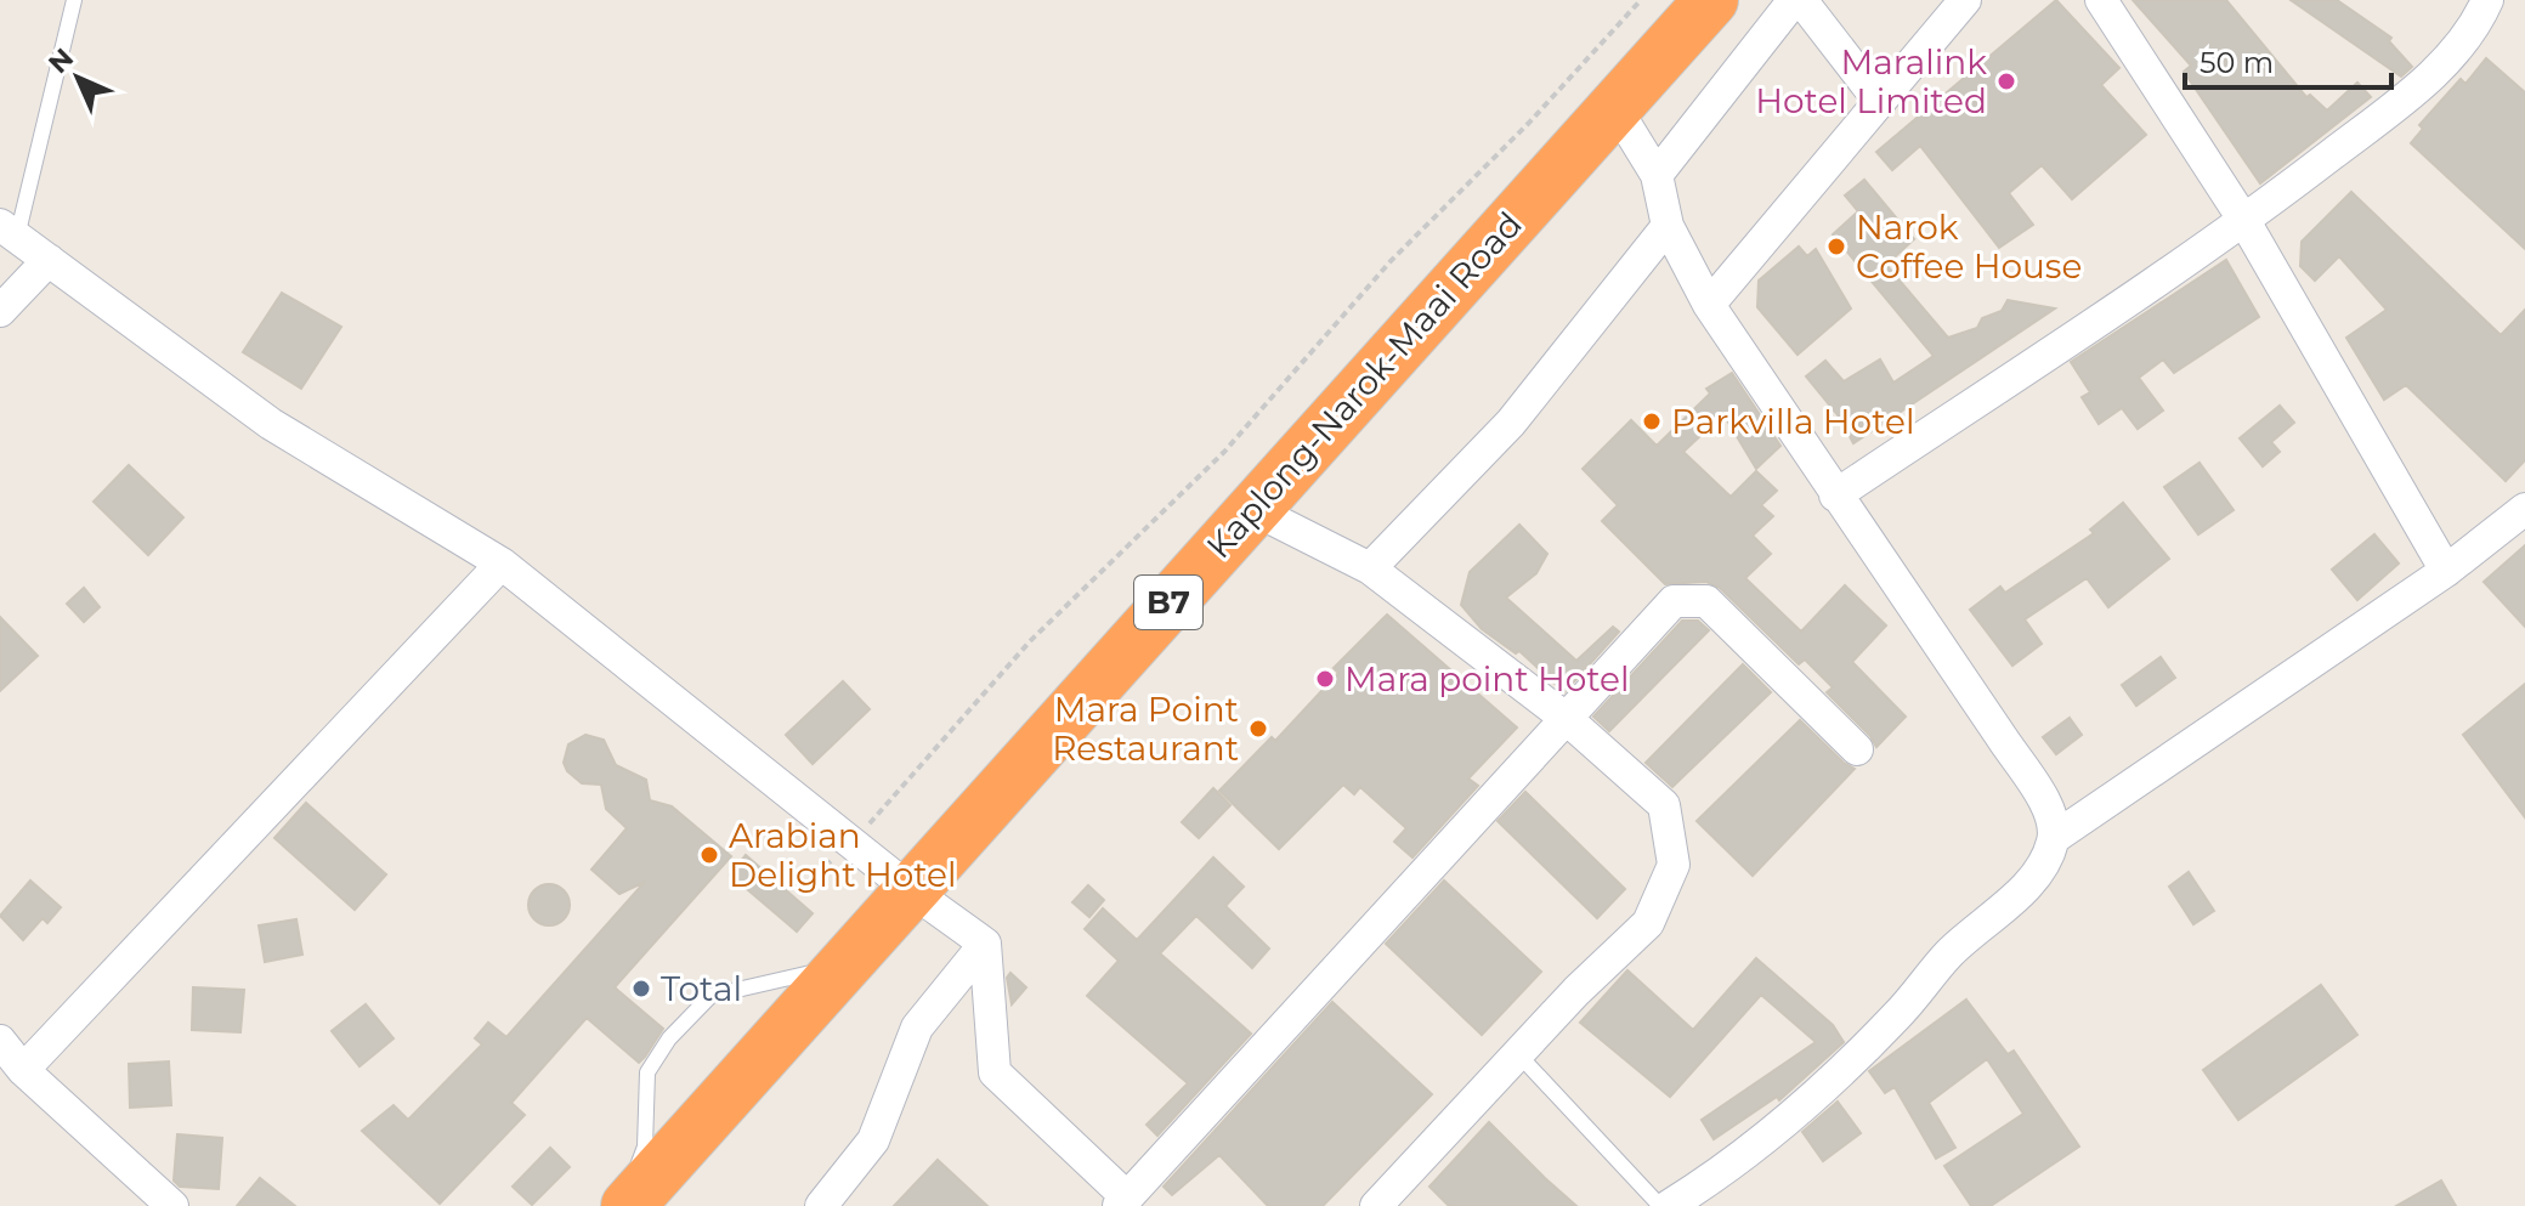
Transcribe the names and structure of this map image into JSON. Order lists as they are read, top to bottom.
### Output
{
  "streets": {
    "highway": ["Kaplong-Narok-Maai Road", "B7"]
  },
  "places": [
    "Maralink Hotel Limited",
    "Narok Coffee House",
    "Parkvilla Hotel",
    "Mara point Hotel",
    "Mara Point Restaurant",
    "Arabian Delight Hotel",
    "Total"
  ],
  "scale_bar": "50 m",
  "north": "top left"
}
